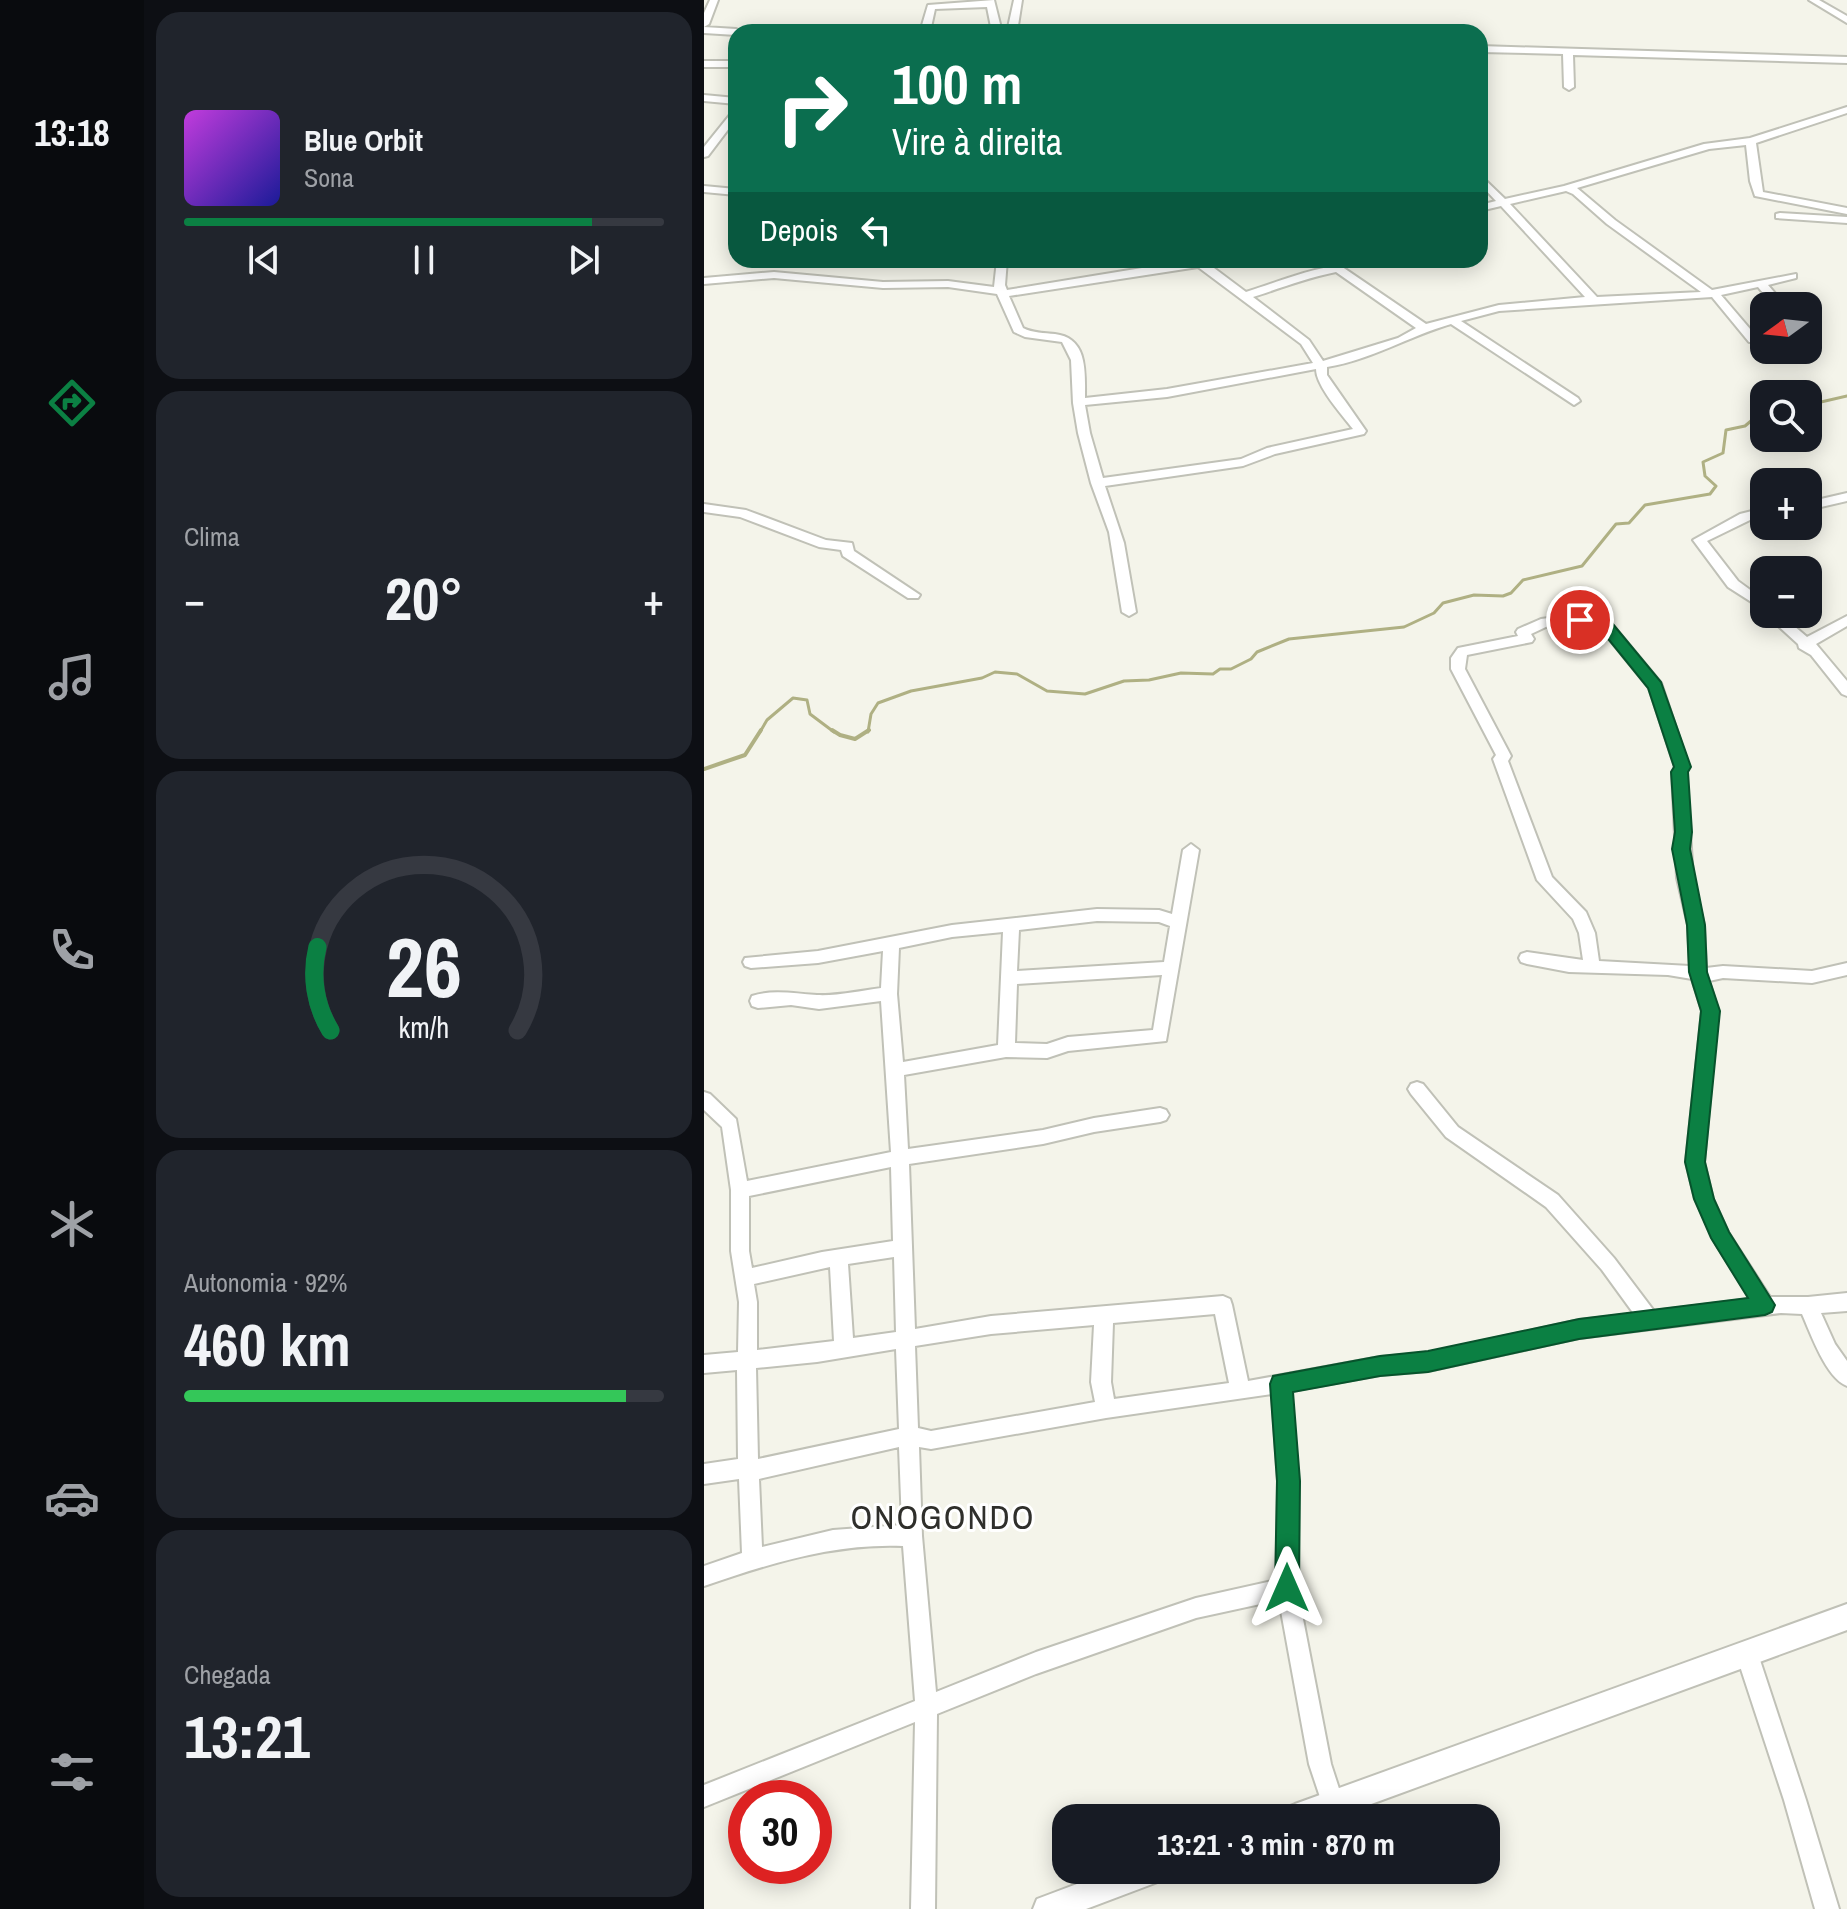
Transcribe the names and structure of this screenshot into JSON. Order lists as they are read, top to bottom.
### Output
{
  "districts": ["ONOGONDO"],
  "north": "left",
  "page": {
    "tabs": "13:18",
    "turn": ["100 m", "Vire à direita"],
    "song": ["Blue Orbit", "Sona"],
    "then": "Depois",
    "map_buttons": ["+", "−"],
    "tile": [
      "Clima",
      ["Autonomia · 92%", "460 km"],
      ["Chegada", "13:21"]
    ],
    "heat": ["−", "20°", "+"],
    "limit": "30",
    "trip": "13:21 · 3 min · 870 m",
    "gauge": ["26", "km/h"]
  }
}
